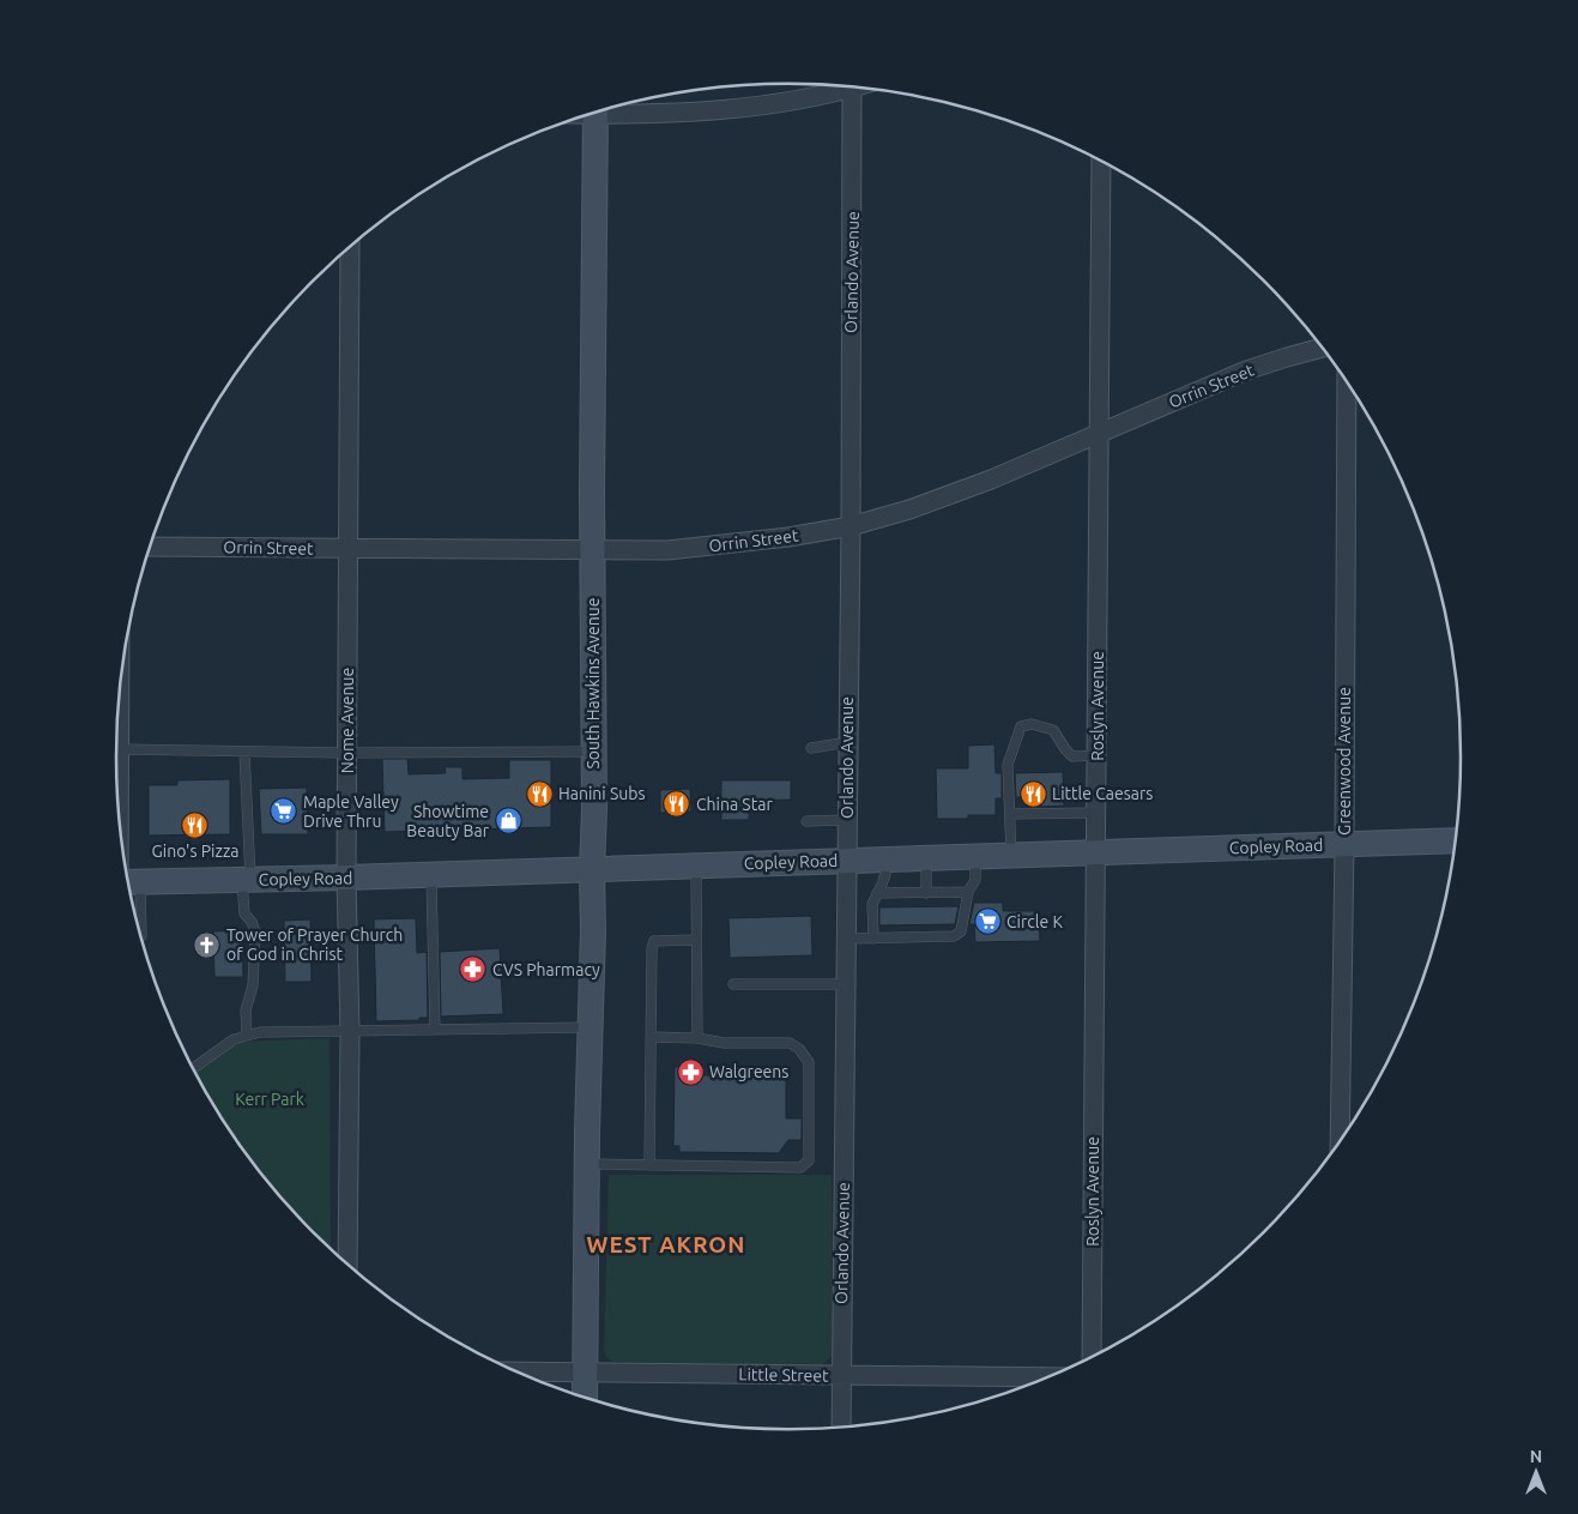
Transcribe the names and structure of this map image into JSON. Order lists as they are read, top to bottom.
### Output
{
  "streets": {
    "main road": ["South Hawkins Avenue", "Copley Road"],
    "street": [
      "Orlando Avenue",
      "Orrin Street",
      "Roslyn Avenue",
      "Nome Avenue",
      "Greenwood Avenue",
      "Little Street"
    ]
  },
  "crossings": [
    ["Orlando Avenue", "Orrin Street"],
    ["Orlando Avenue", "Copley Road"],
    ["Orlando Avenue", "Little Street"],
    ["Orrin Street", "South Hawkins Avenue"],
    ["Orrin Street", "Roslyn Avenue"],
    ["Orrin Street", "Nome Avenue"],
    ["South Hawkins Avenue", "Copley Road"],
    ["South Hawkins Avenue", "Little Street"],
    ["Roslyn Avenue", "Copley Road"],
    ["Nome Avenue", "Copley Road"],
    ["Greenwood Avenue", "Copley Road"]
  ],
  "districts": ["WEST AKRON"],
  "parks": ["Kerr Park"],
  "places": {
    "restaurant": [
      "Hanini Subs",
      "Little Caesars",
      "China Star",
      "Gino's Pizza"
    ],
    "supermarket": ["Maple Valley Drive Thru", "Circle K"],
    "shop": ["Showtime Beauty Bar"],
    "church": ["Tower of Prayer Church of God in Christ"],
    "pharmacy": ["CVS Pharmacy", "Walgreens"]
  },
  "north": "top"
}
